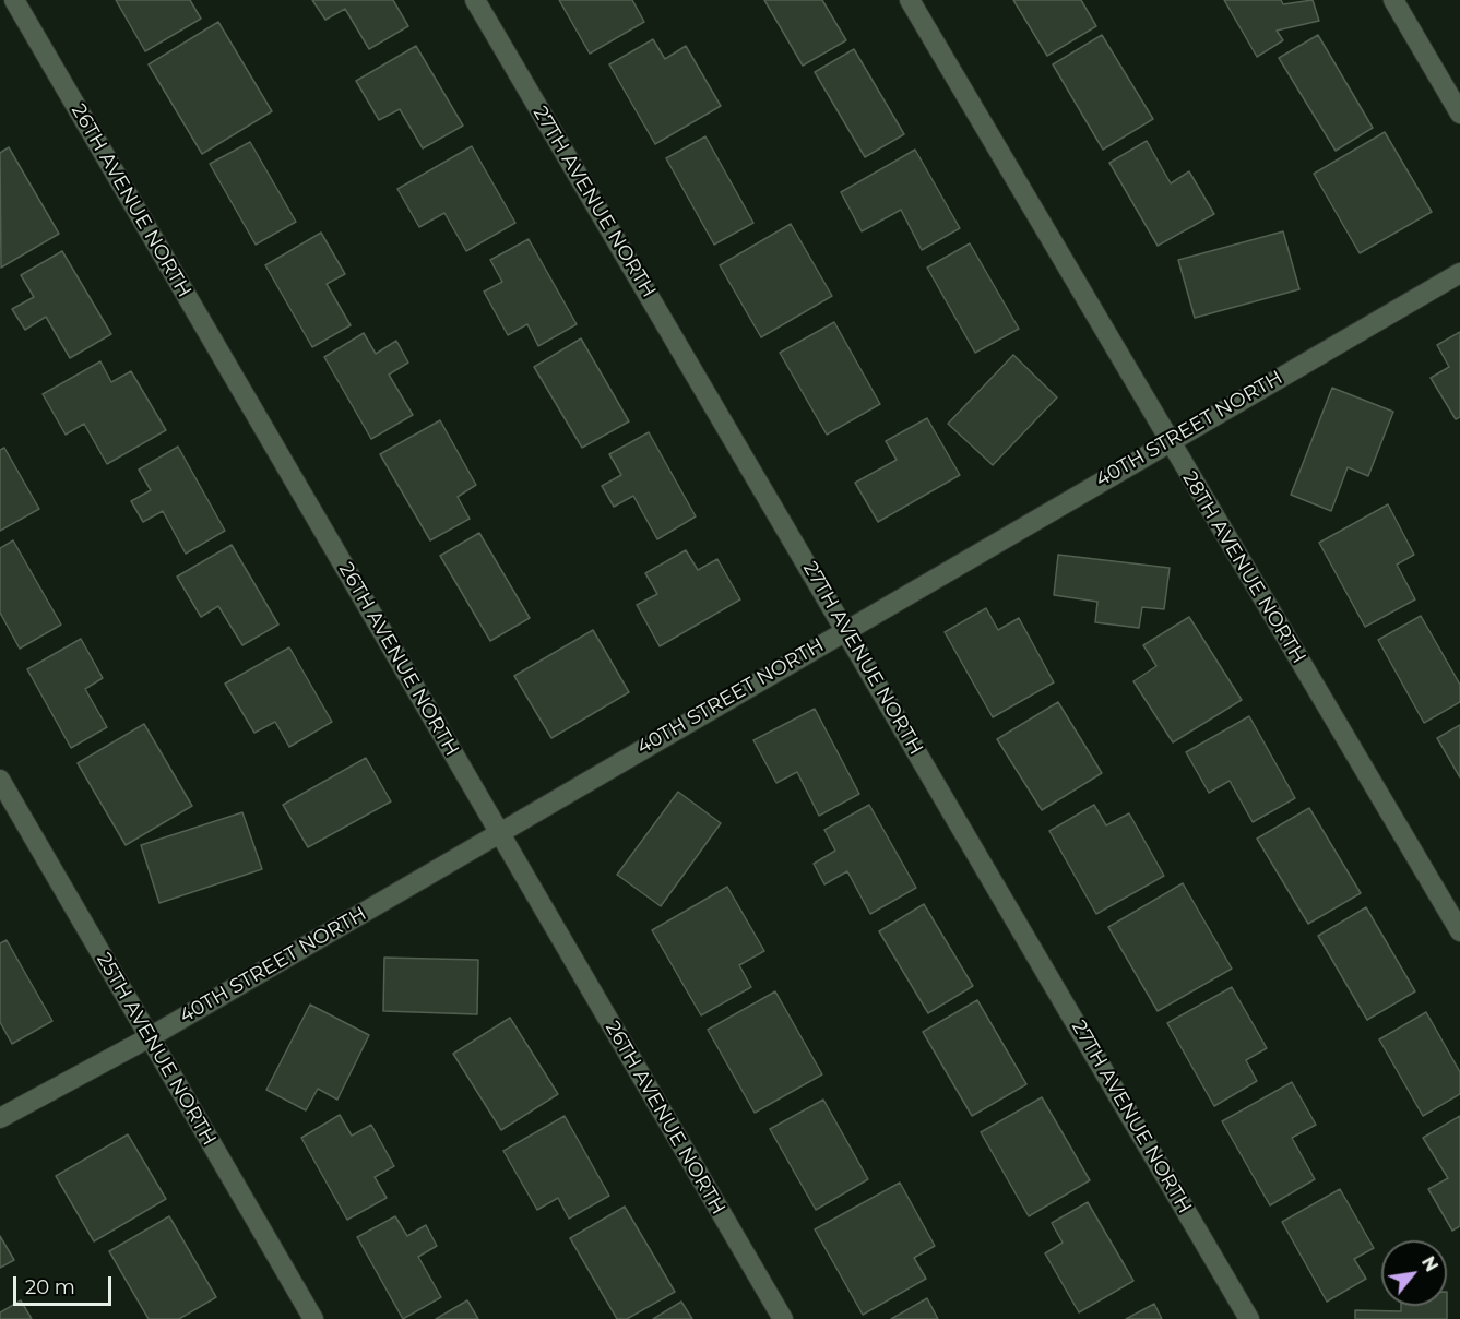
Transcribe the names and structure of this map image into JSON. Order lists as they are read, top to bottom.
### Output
{
  "streets": {
    "street": [
      "26TH AVENUE NORTH",
      "27TH AVENUE NORTH",
      "40TH STREET NORTH",
      "28TH AVENUE NORTH",
      "25TH AVENUE NORTH"
    ]
  },
  "crossings": [
    ["26TH AVENUE NORTH", "40TH STREET NORTH"],
    ["27TH AVENUE NORTH", "40TH STREET NORTH"],
    ["40TH STREET NORTH", "28TH AVENUE NORTH"],
    ["40TH STREET NORTH", "25TH AVENUE NORTH"]
  ],
  "scale_bar": "20 m",
  "north": "top right"
}
